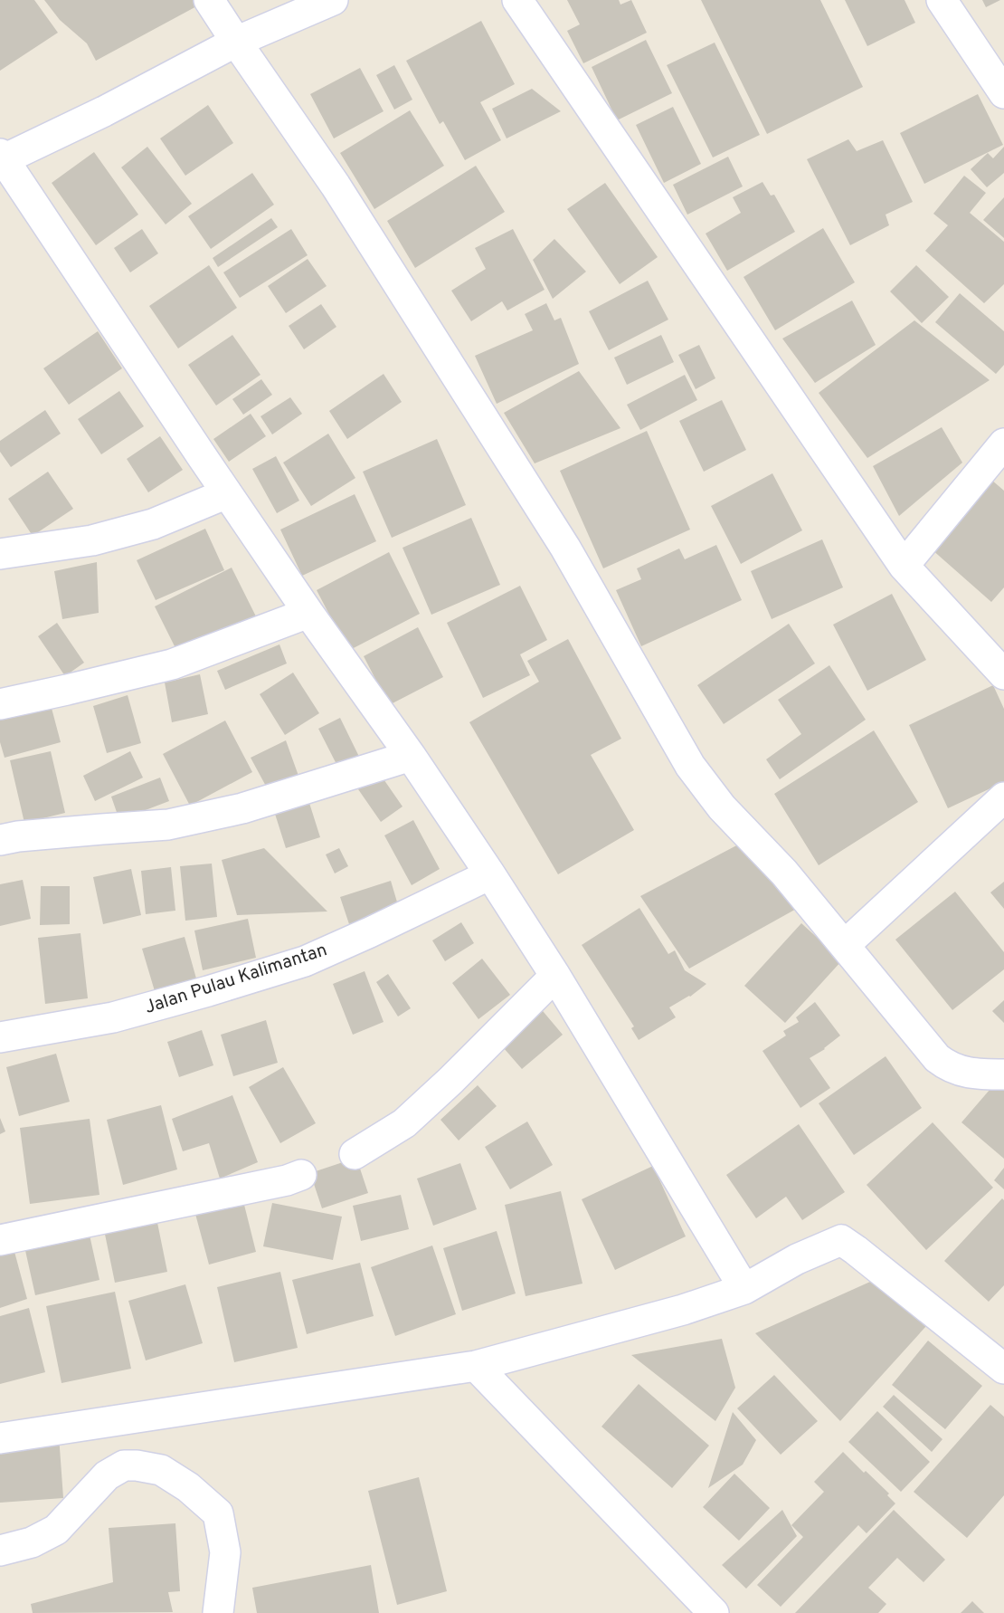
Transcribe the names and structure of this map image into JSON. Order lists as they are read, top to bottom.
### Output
{
  "streets": {
    "street": ["Jalan Pulau Kalimantan"]
  }
}
